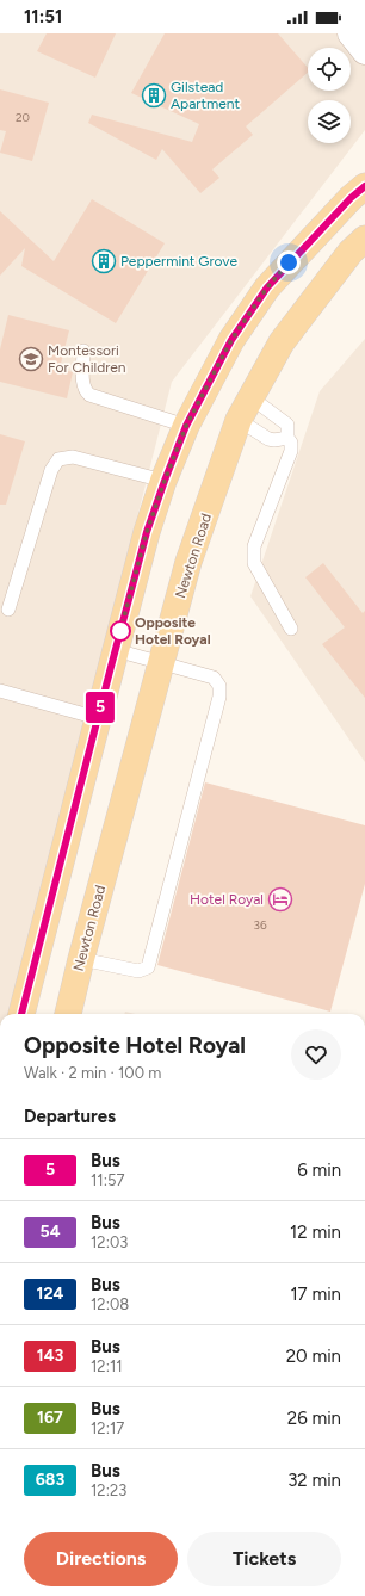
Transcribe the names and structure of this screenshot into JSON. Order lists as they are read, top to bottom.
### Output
{
  "streets": {
    "main road": ["Newton Road"]
  },
  "places": {
    "building": ["Gilstead Apartment", "Peppermint Grove"],
    "school or university": ["Montessori For Children"],
    "other": ["Opposite Hotel Royal"],
    "hotel": ["Hotel Royal"]
  },
  "lines": ["bus line 5"],
  "house_numbers": ["20", "36"],
  "page": {
    "status": "11:51",
    "on_map": "5",
    "heading": [
      ["Opposite Hotel Royal", "Walk · 2 min · 100 m"],
      "Departures"
    ],
    "list": [
      {
        "mark": "5",
        "name": "Bus",
        "note": "11:57",
        "value": "6 min"
      },
      {
        "mark": "54",
        "name": "Bus",
        "note": "12:03",
        "value": "12 min"
      },
      {
        "mark": "124",
        "name": "Bus",
        "note": "12:08",
        "value": "17 min"
      },
      {
        "mark": "143",
        "name": "Bus",
        "note": "12:11",
        "value": "20 min"
      },
      {
        "mark": "167",
        "name": "Bus",
        "note": "12:17",
        "value": "26 min"
      },
      {
        "mark": "683",
        "name": "Bus",
        "note": "12:23",
        "value": "32 min"
      }
    ],
    "buttons": ["Directions", "Tickets"]
  }
}
